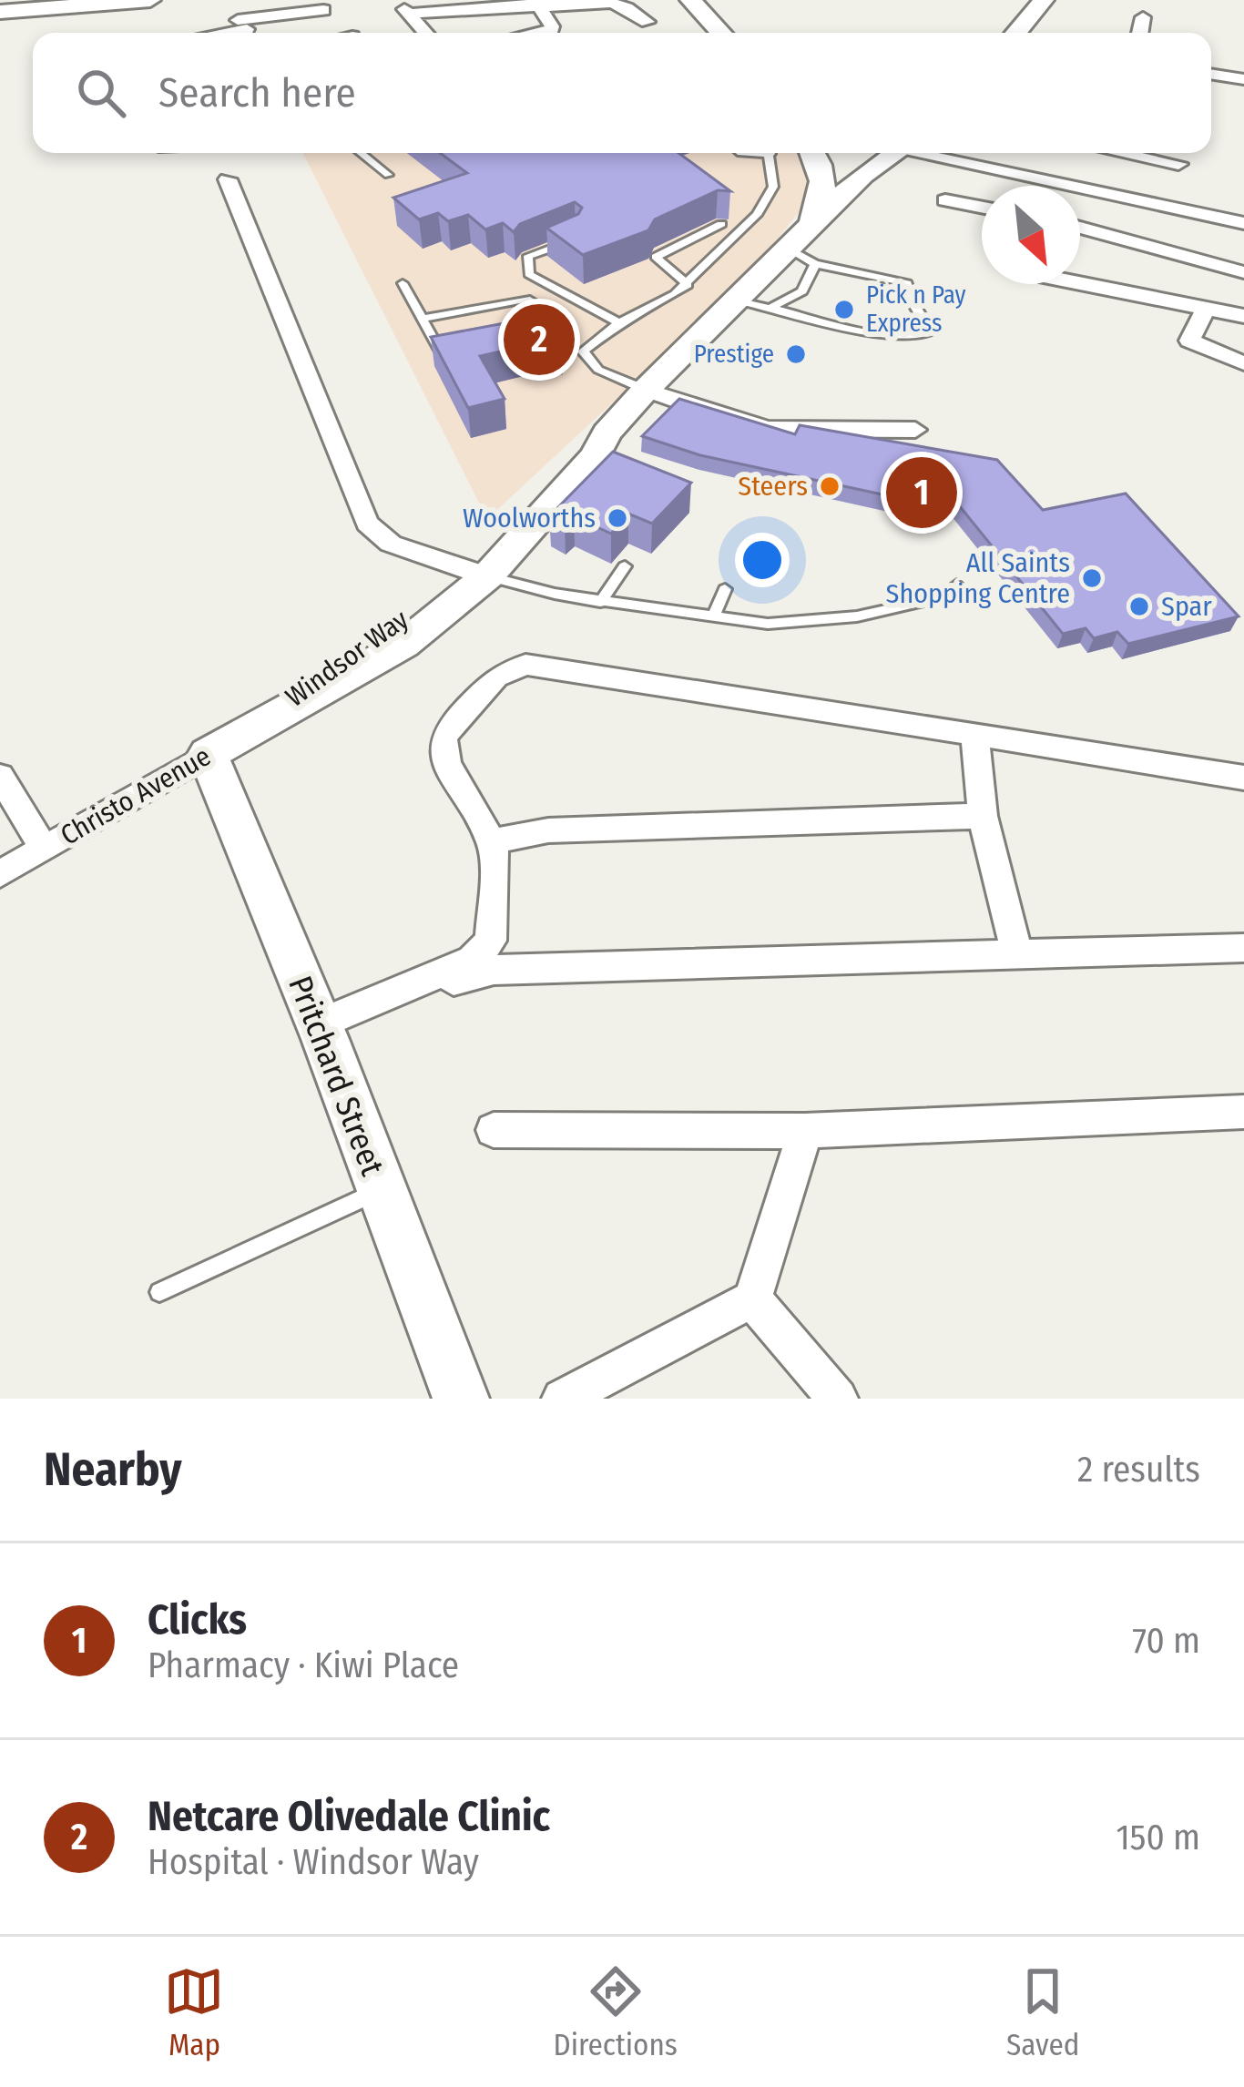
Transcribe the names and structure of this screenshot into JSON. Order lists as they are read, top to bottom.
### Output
{
  "streets": {
    "street": ["Windsor Way", "Christo Avenue", "Pritchard Street"]
  },
  "crossings": [
    ["Windsor Way", "Christo Avenue"],
    ["Christo Avenue", "Pritchard Street"]
  ],
  "places": [
    "Pick n Pay Express",
    "Prestige",
    "Steers",
    "Woolworths",
    "All Saints Shopping Centre",
    "Spar"
  ],
  "north": "bottom right",
  "page": {
    "search": "Search here",
    "pins": ["2", "1"],
    "heading": ["Nearby", "2 results"],
    "list": [
      {
        "mark": "1",
        "name": "Clicks",
        "note": "Pharmacy · Kiwi Place",
        "value": "70 m"
      },
      {
        "mark": "2",
        "name": "Netcare Olivedale Clinic",
        "note": "Hospital · Windsor Way",
        "value": "150 m"
      }
    ],
    "nav": ["Map", "Directions", "Saved"]
  }
}
